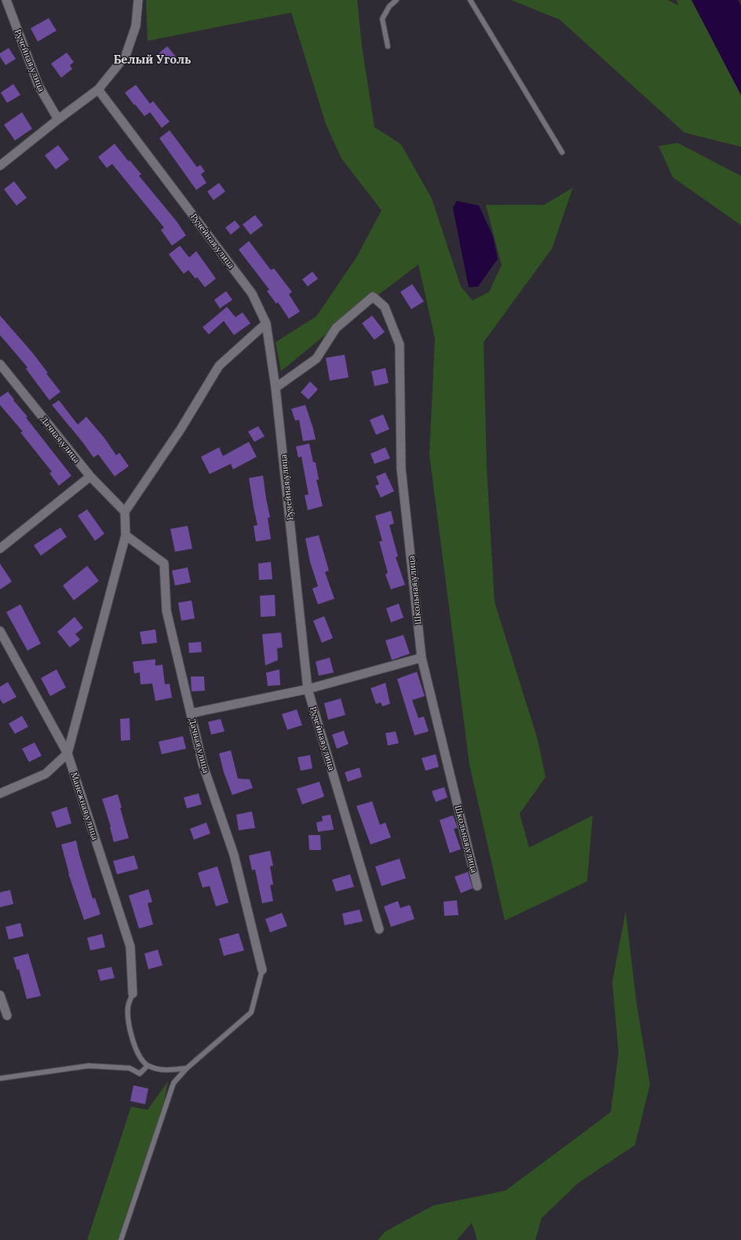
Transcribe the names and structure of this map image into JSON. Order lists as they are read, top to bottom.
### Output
{
  "streets": {
    "street": [
      "Ручейная улица",
      "Дачная улица",
      "Школьная улица",
      "Манежная улица"
    ]
  },
  "crossings": [
    ["Ручейная улица", "Школьная улица"]
  ],
  "districts": ["Белый Уголь"]
}
